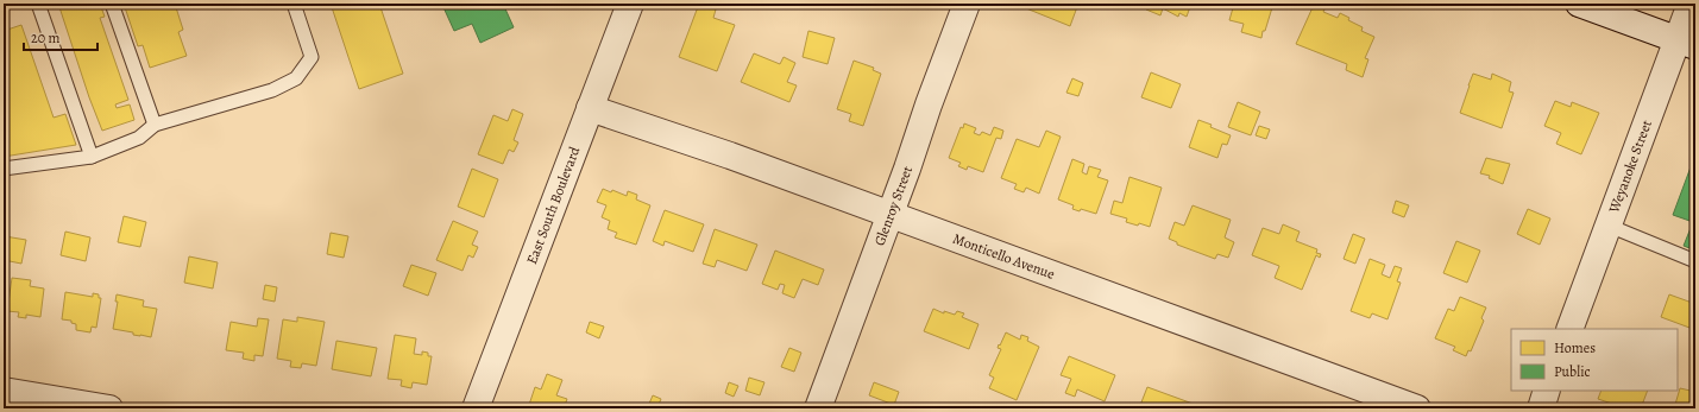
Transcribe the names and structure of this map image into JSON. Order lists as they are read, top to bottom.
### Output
{
  "streets": {
    "street": [
      "Weyanoke Street",
      "East South Boulevard",
      "Glenroy Street",
      "Monticello Avenue"
    ]
  },
  "crossings": [
    ["East South Boulevard", "Monticello Avenue"],
    ["Glenroy Street", "Monticello Avenue"]
  ],
  "legend": ["Homes", "Public"],
  "scale_bar": "20 m"
}
